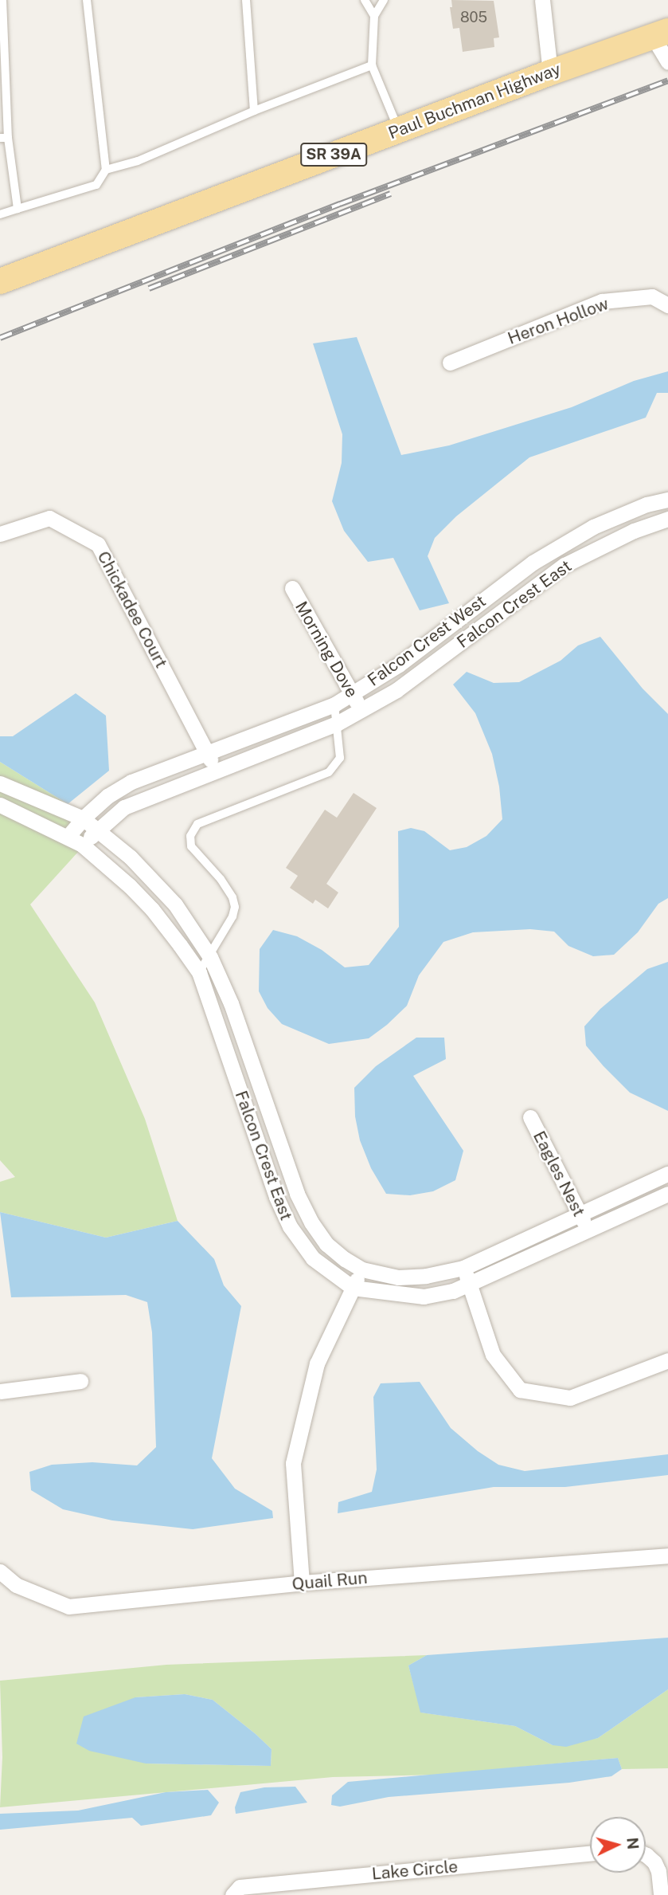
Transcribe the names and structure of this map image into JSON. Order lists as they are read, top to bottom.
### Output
{
  "streets": {
    "main road": ["Paul Buchman Highway", "SR 39A"],
    "street": [
      "Heron Hollow",
      "Falcon Crest East",
      "Chickadee Court",
      "Falcon Crest West",
      "Morning Dove",
      "Eagles Nest",
      "Quail Run",
      "Lake Circle"
    ]
  },
  "crossings": [
    ["Falcon Crest East", "Chickadee Court"],
    ["Falcon Crest East", "Falcon Crest West"],
    ["Falcon Crest East", "Morning Dove"],
    ["Falcon Crest East", "Eagles Nest"],
    ["Chickadee Court", "Falcon Crest West"],
    ["Falcon Crest West", "Morning Dove"]
  ],
  "house_numbers": ["805"],
  "north": "right"
}
